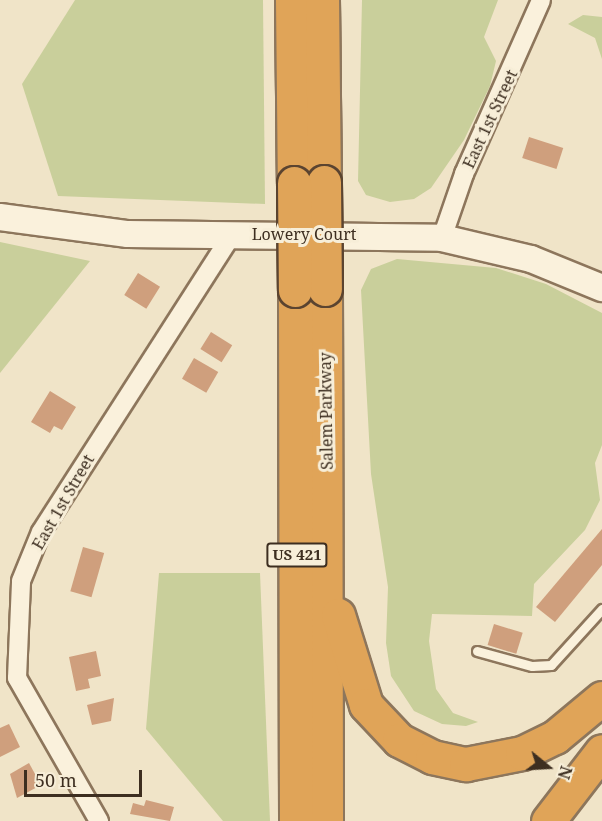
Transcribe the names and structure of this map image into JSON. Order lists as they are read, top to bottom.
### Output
{
  "streets": {
    "highway": ["Salem Parkway", "US 421"],
    "main road": ["Lowery Court"],
    "street": ["East 1st Street"]
  },
  "crossings": [
    ["East 1st Street", "Lowery Court"]
  ],
  "scale_bar": "50 m",
  "north": "right"
}
